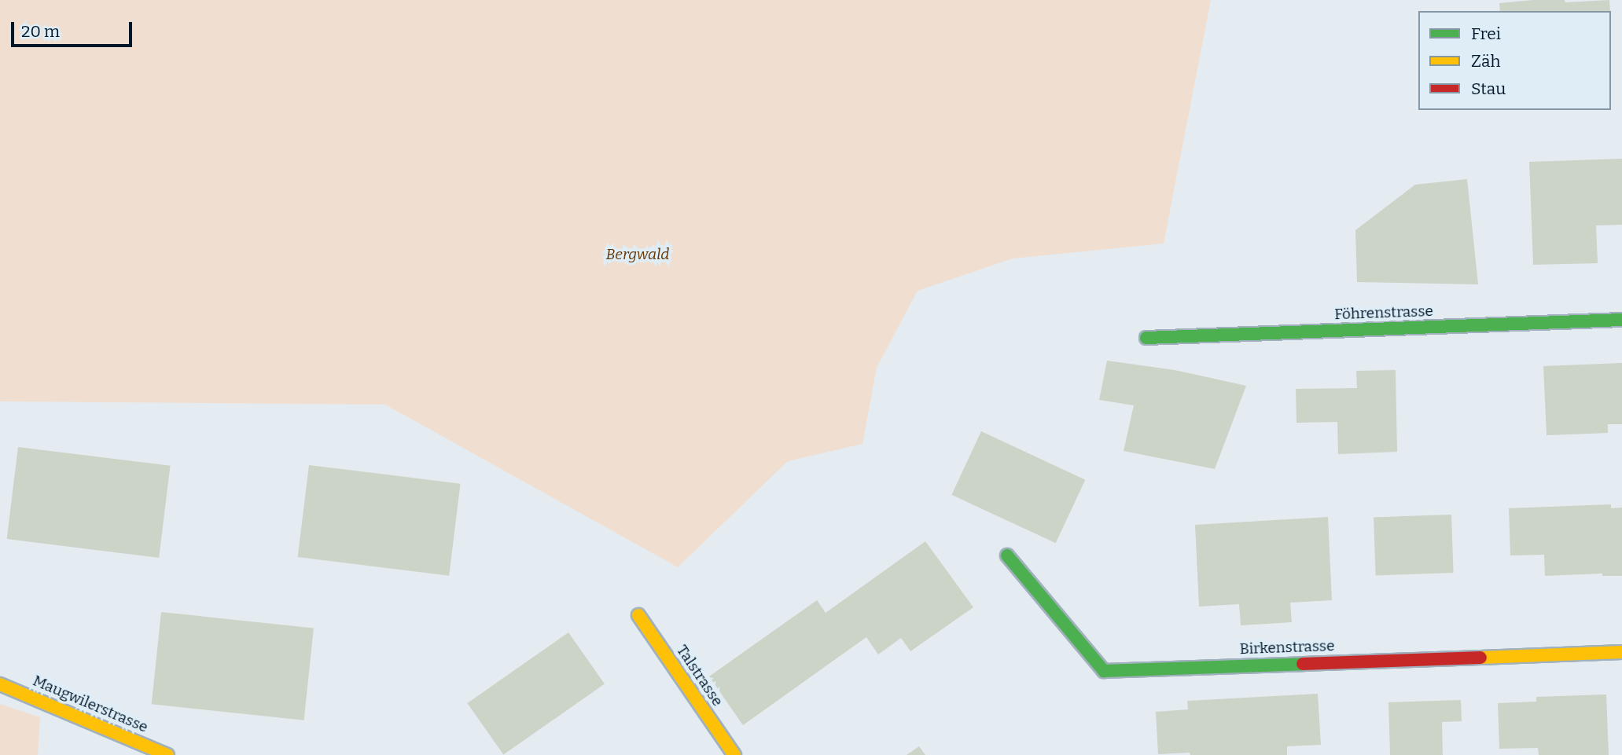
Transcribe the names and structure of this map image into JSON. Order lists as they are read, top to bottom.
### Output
{
  "streets": {
    "street": [
      "Föhrenstrasse",
      "Birkenstrasse",
      "Talstrasse",
      "Maugwilerstrasse"
    ]
  },
  "parks": ["Bergwald"],
  "legend": ["Frei", "Zäh", "Stau"],
  "scale_bar": "20 m"
}
